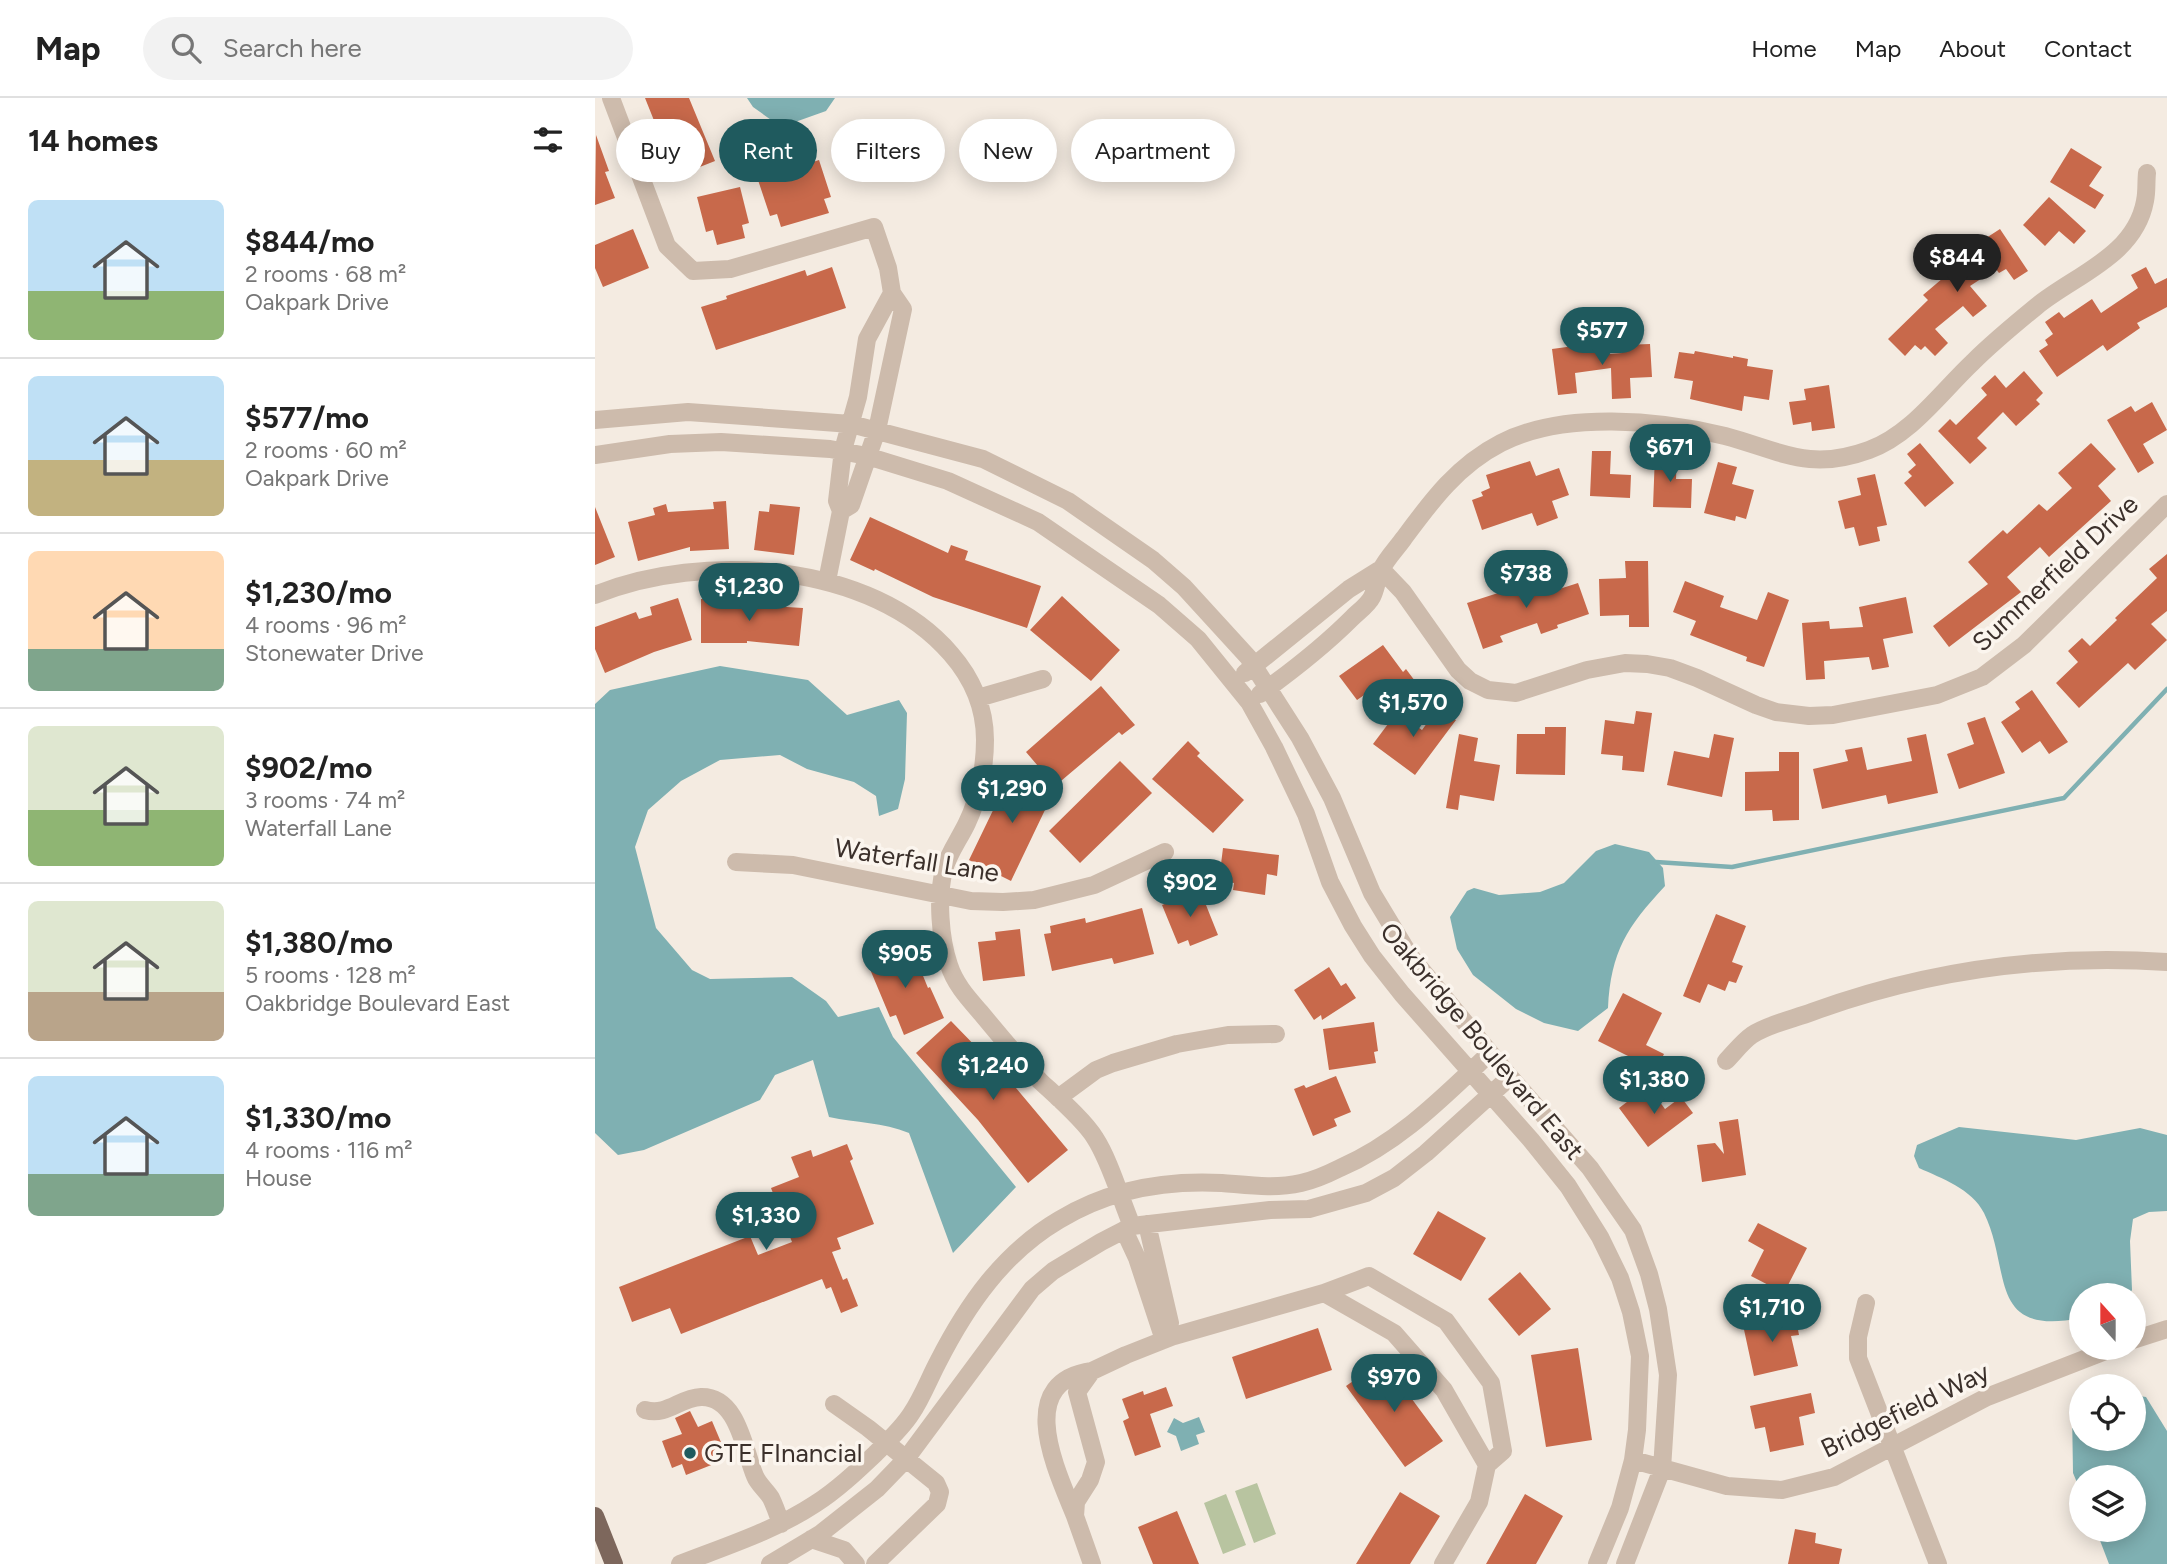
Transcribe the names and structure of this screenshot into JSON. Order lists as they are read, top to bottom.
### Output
{
  "streets": {
    "street": [
      "Summerfield Drive",
      "Waterfall Lane",
      "Oakbridge Boulevard East",
      "Bridgefield Way"
    ]
  },
  "crossings": [
    ["Oakbridge Boulevard East", "Bridgefield Way"]
  ],
  "places": ["GTE FInancial"],
  "north": "top",
  "page": {
    "header": "Map",
    "search": "Search here",
    "nav": [
      "Home",
      "Map",
      "About",
      "Contact"
    ],
    "heading": "14 homes",
    "chip": [
      "Buy",
      "Rent",
      "Filters",
      "New",
      "Apartment"
    ],
    "list": [
      {
        "name": "$844/mo",
        "note": "2 rooms · 68 m² · Oakpark Drive"
      },
      {
        "name": "$577/mo",
        "note": "2 rooms · 60 m² · Oakpark Drive"
      },
      {
        "name": "$1,230/mo",
        "note": "4 rooms · 96 m² · Stonewater Drive"
      },
      {
        "name": "$902/mo",
        "note": "3 rooms · 74 m² · Waterfall Lane"
      },
      {
        "name": "$1,380/mo",
        "note": "5 rooms · 128 m² · Oakbridge Boulevard East"
      },
      {
        "name": "$1,330/mo",
        "note": "4 rooms · 116 m² · House"
      }
    ],
    "price": [
      "$844",
      "$577",
      "$671",
      "$738",
      "$1,230",
      "$1,570",
      "$1,290",
      "$902",
      "$905",
      "$1,240",
      "$1,380",
      "$1,330",
      "$1,710",
      "$970"
    ]
  }
}
